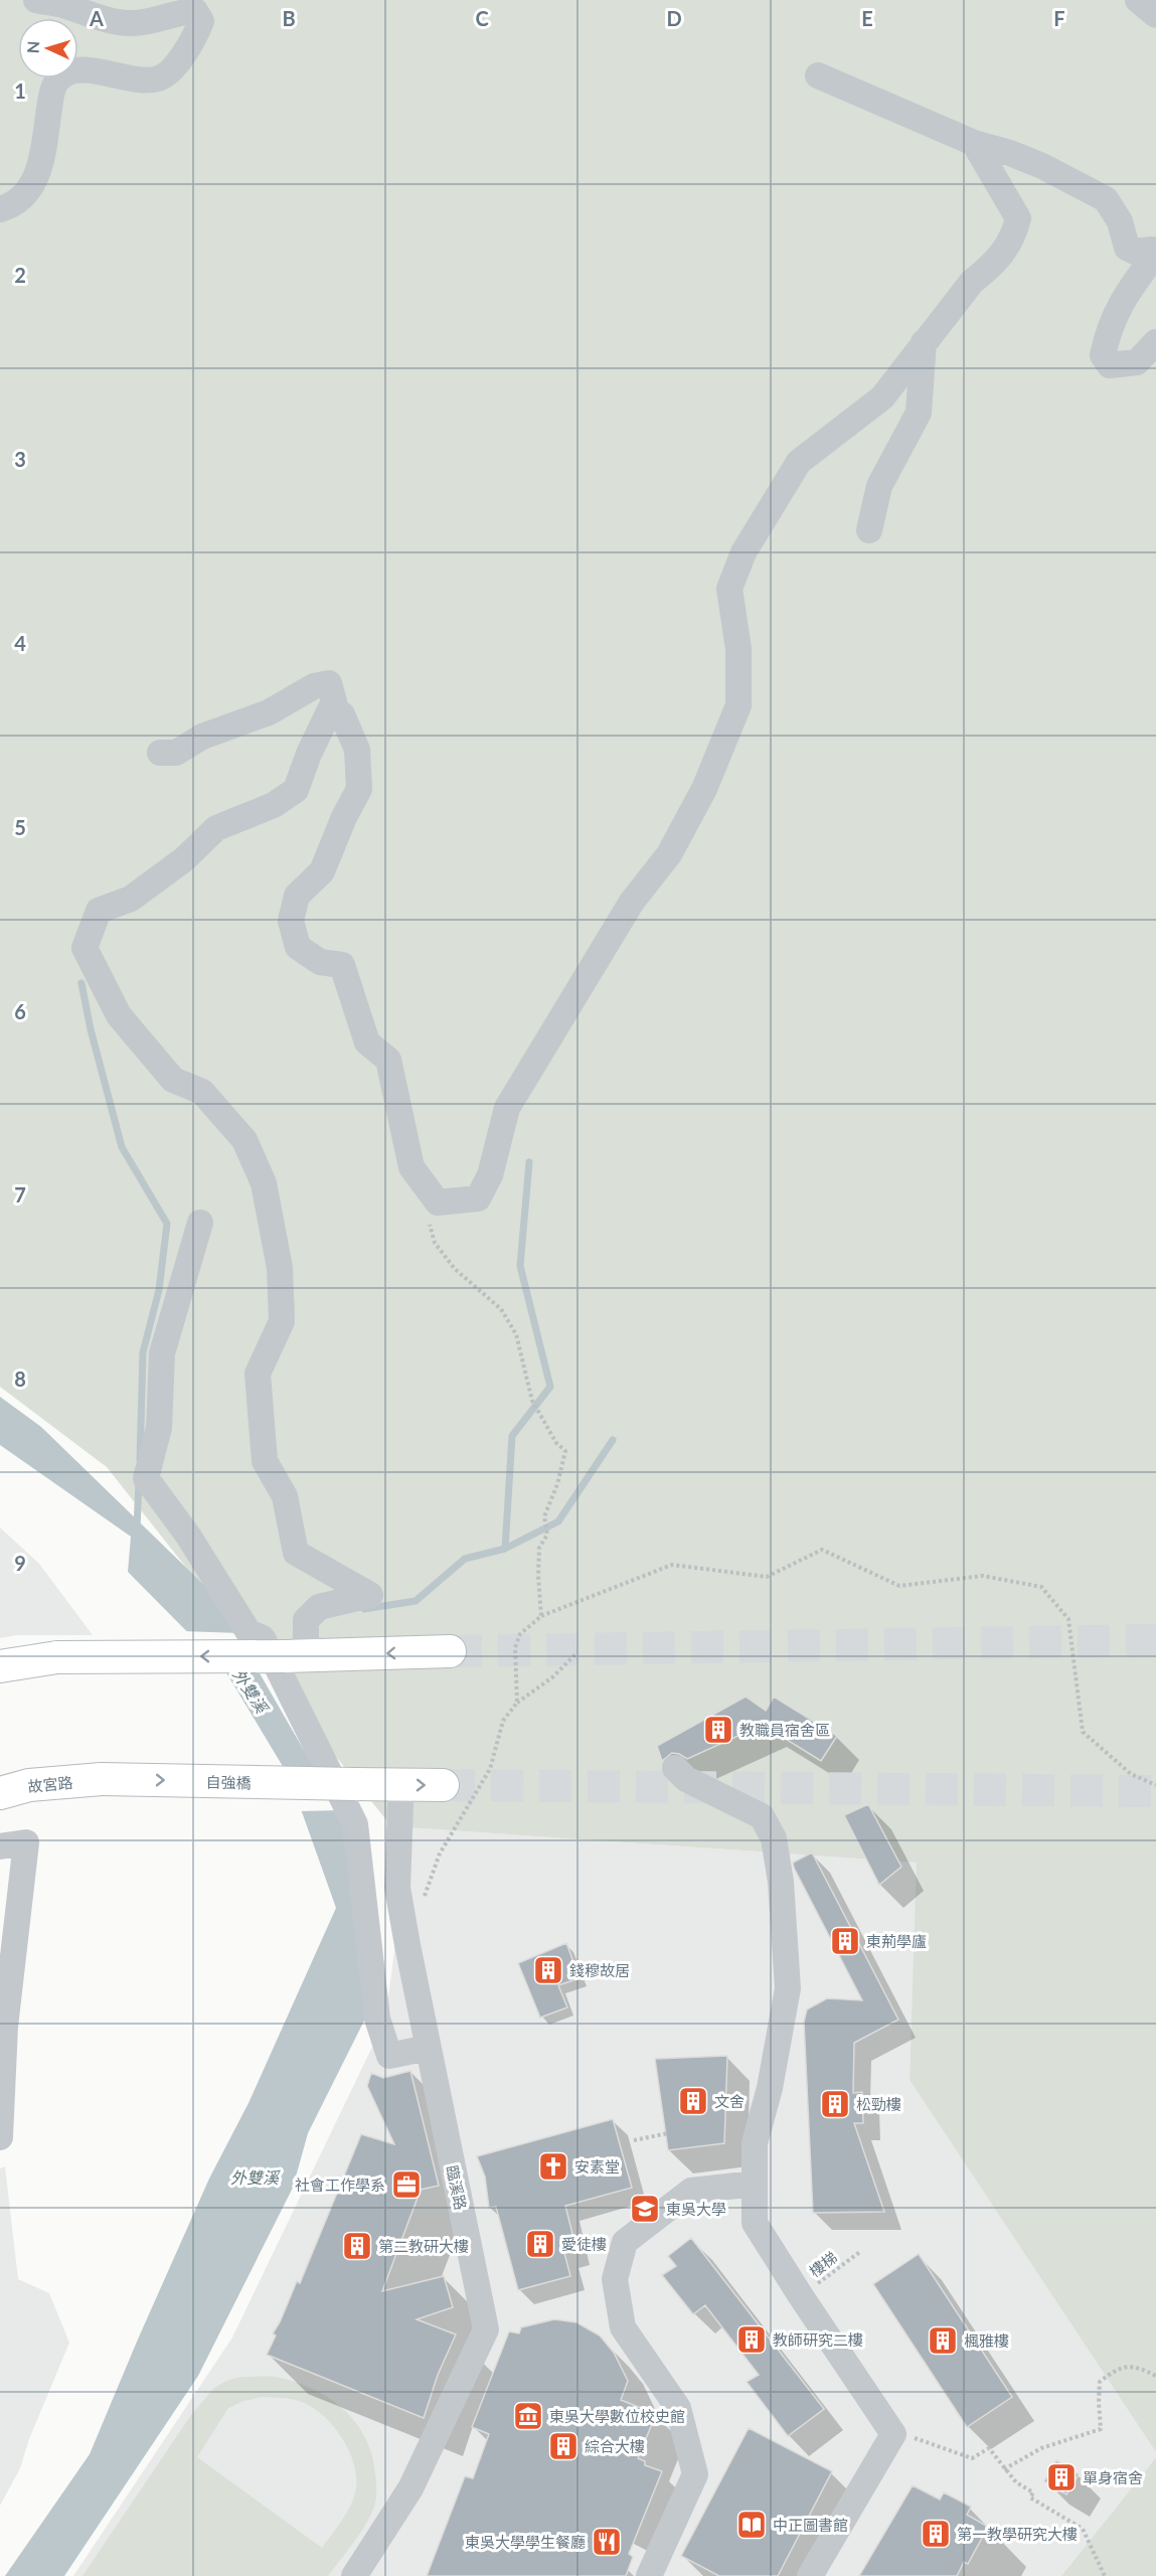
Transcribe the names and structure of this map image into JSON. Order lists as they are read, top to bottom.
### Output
{
  "streets": {
    "main road": ["自強橋", "故宮路"],
    "street": ["臨溪路"],
    "path": ["樓梯"]
  },
  "crossings": [
    ["自強橋", "故宮路"]
  ],
  "water": ["外雙溪"],
  "places": {
    "building": [
      "教職員宿舍區",
      "東荊學廬",
      "錢穆故居",
      "文舍",
      "松勁樓",
      "愛徒樓",
      "第二教研大樓",
      "教師研究二樓",
      "楓雅樓",
      "綜合大樓",
      "單身宿舍",
      "第一教學研究大樓"
    ],
    "church": ["安素堂"],
    "office": ["社會工作學系"],
    "school or university": ["東吳大學"],
    "museum": ["東吳大學數位校史館"],
    "library": ["中正圖書館"],
    "restaurant": ["東吳大學學生餐廳"]
  },
  "north": "left",
  "grid": {
    "columns": [
      "A",
      "B",
      "C",
      "D",
      "E",
      "F"
    ],
    "rows": [
      "1",
      "2",
      "3",
      "4",
      "5",
      "6",
      "7",
      "8",
      "9"
    ]
  }
}
